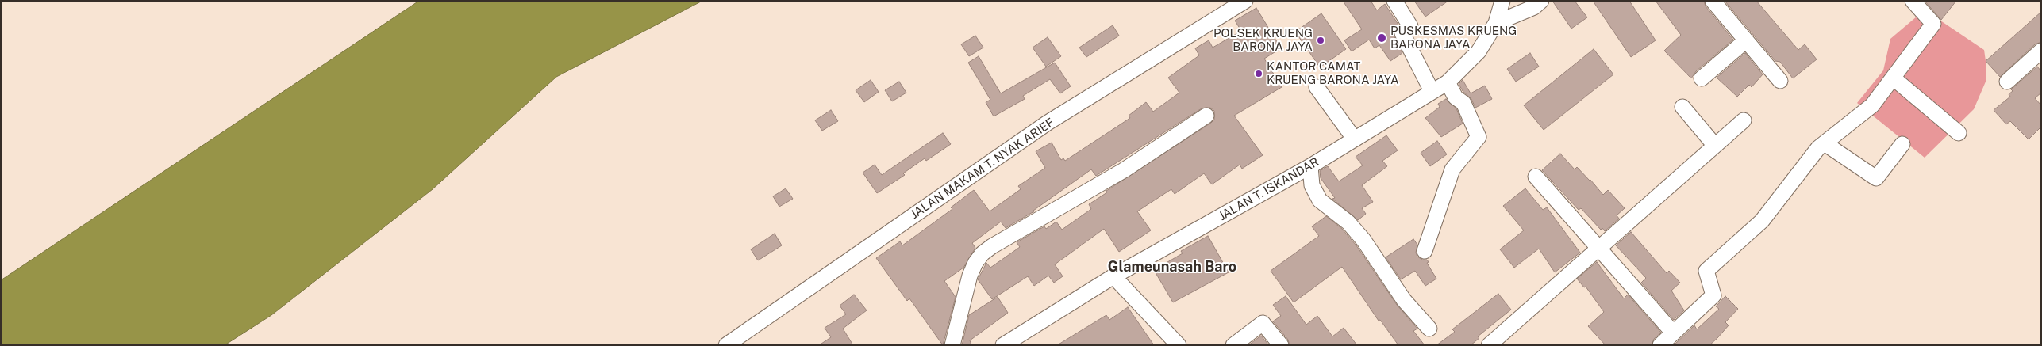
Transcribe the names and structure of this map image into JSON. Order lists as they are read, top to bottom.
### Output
{
  "streets": {
    "street": ["JALAN MAKAM T. NYAK ARIEF", "JALAN T. ISKANDAR"]
  },
  "districts": ["Glameunasah Baro"],
  "places": ["PUSKESMAS KRUENG BARONA JAYA", "POLSEK KRUENG BARONA JAYA", "KANTOR CAMAT KRUENG BARONA JAYA"]
}
